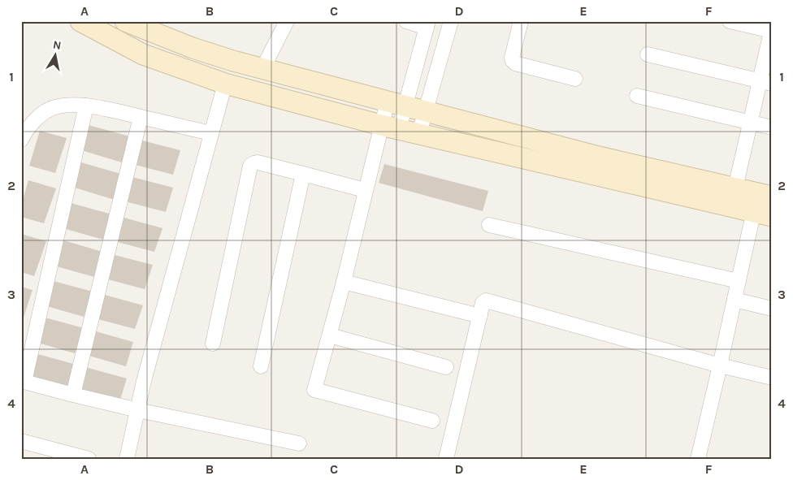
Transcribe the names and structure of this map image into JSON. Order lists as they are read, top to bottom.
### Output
{
  "north": "top",
  "grid": {
    "columns": [
      "A",
      "B",
      "C",
      "D",
      "E",
      "F"
    ],
    "rows": [
      "1",
      "2",
      "3",
      "4"
    ]
  }
}
